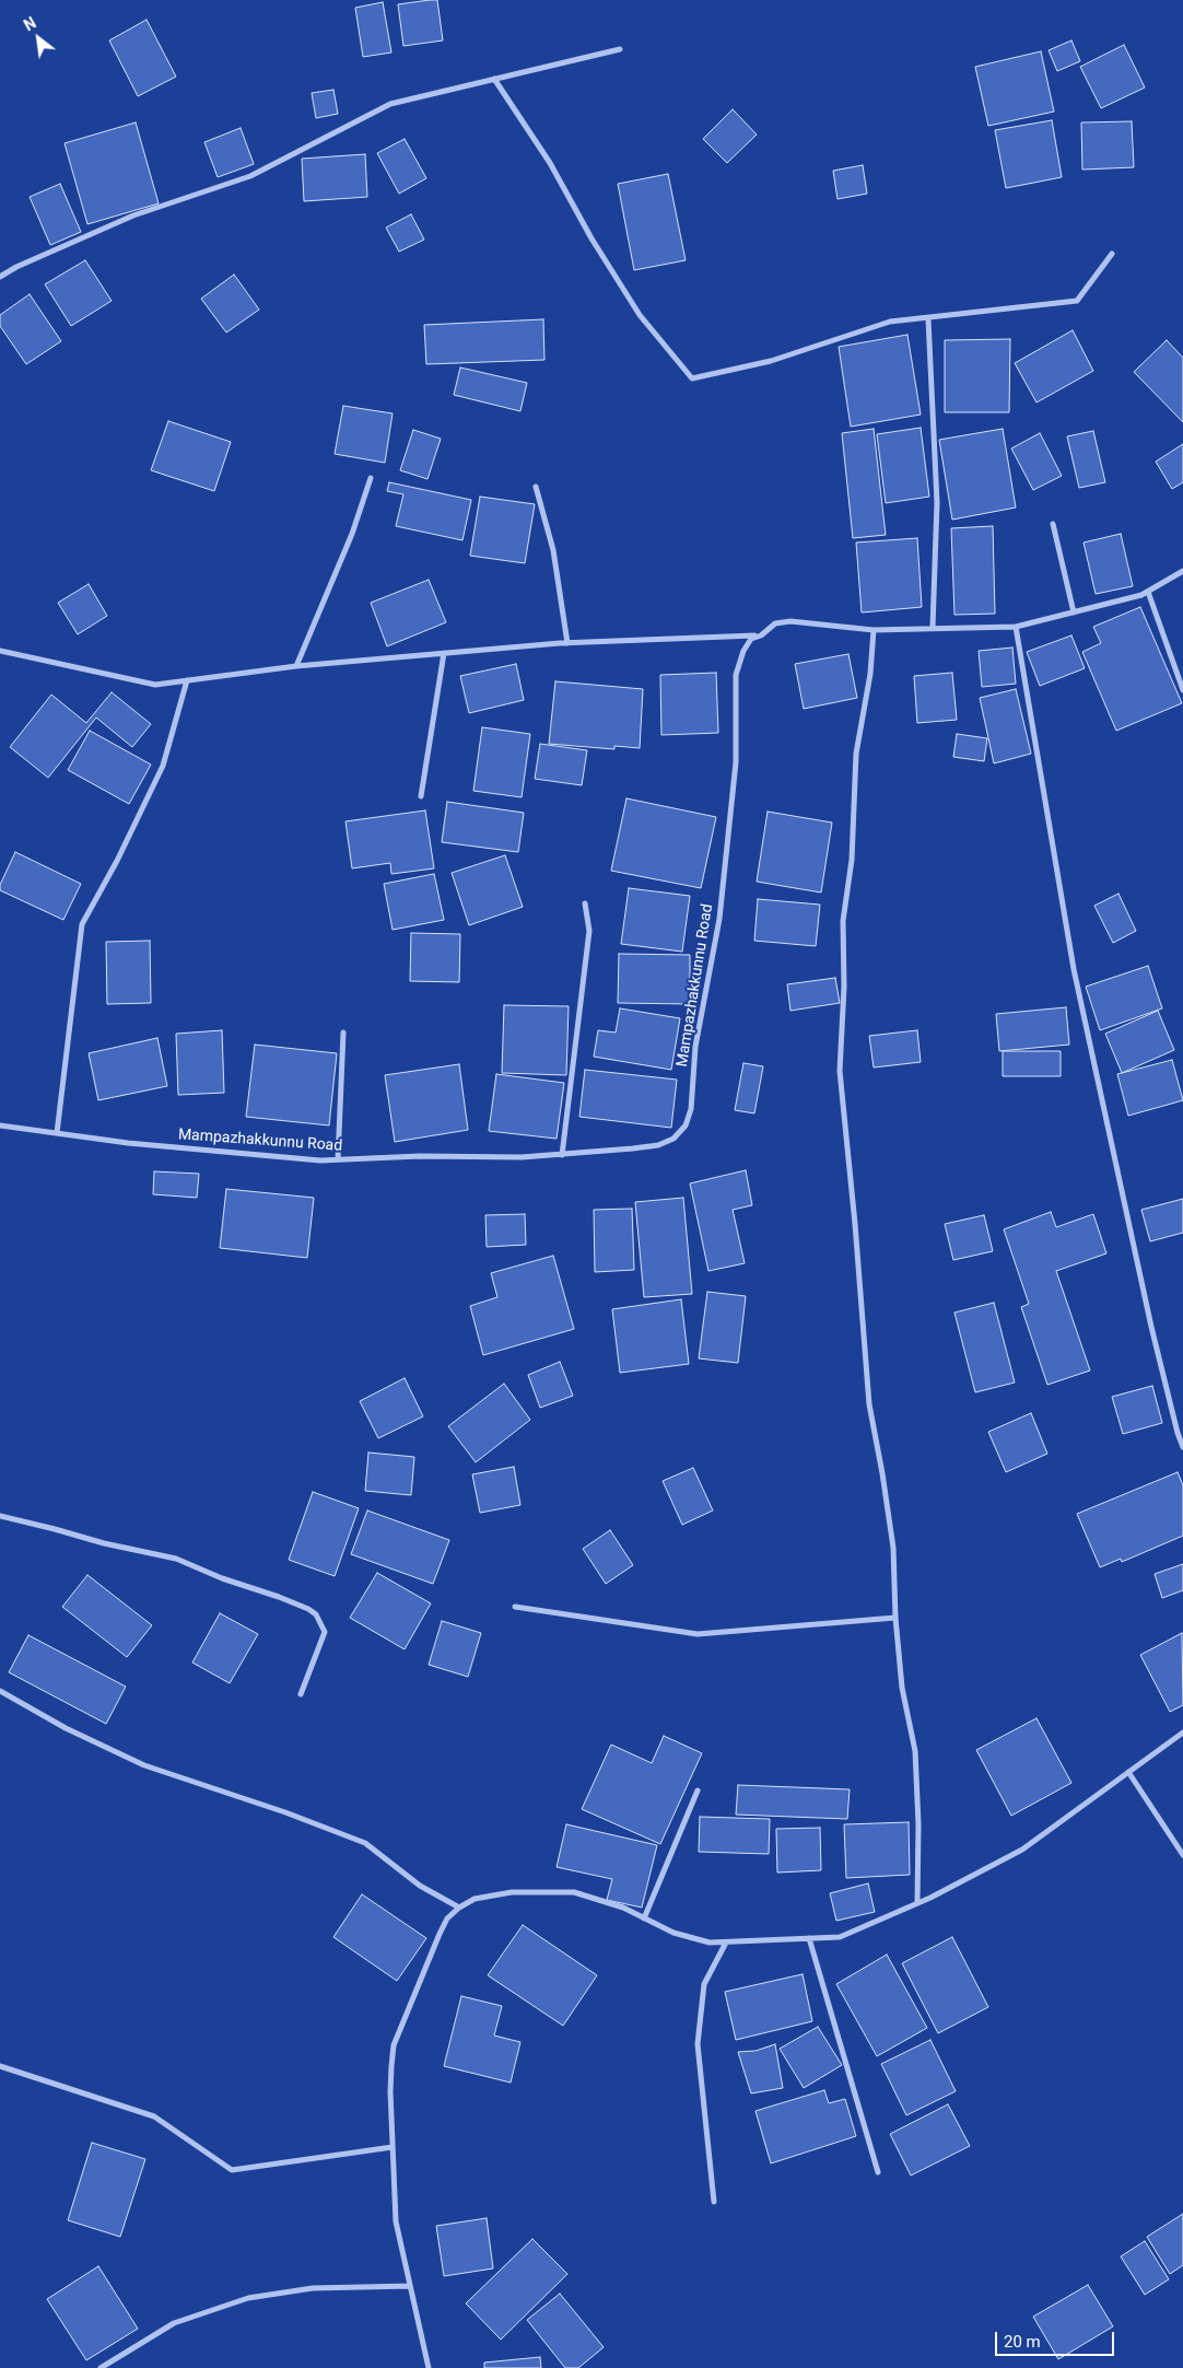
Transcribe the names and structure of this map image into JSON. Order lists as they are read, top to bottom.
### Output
{
  "streets": {
    "street": ["Mampazhakkunnu Road"]
  },
  "scale_bar": "20 m",
  "north": "top left"
}
